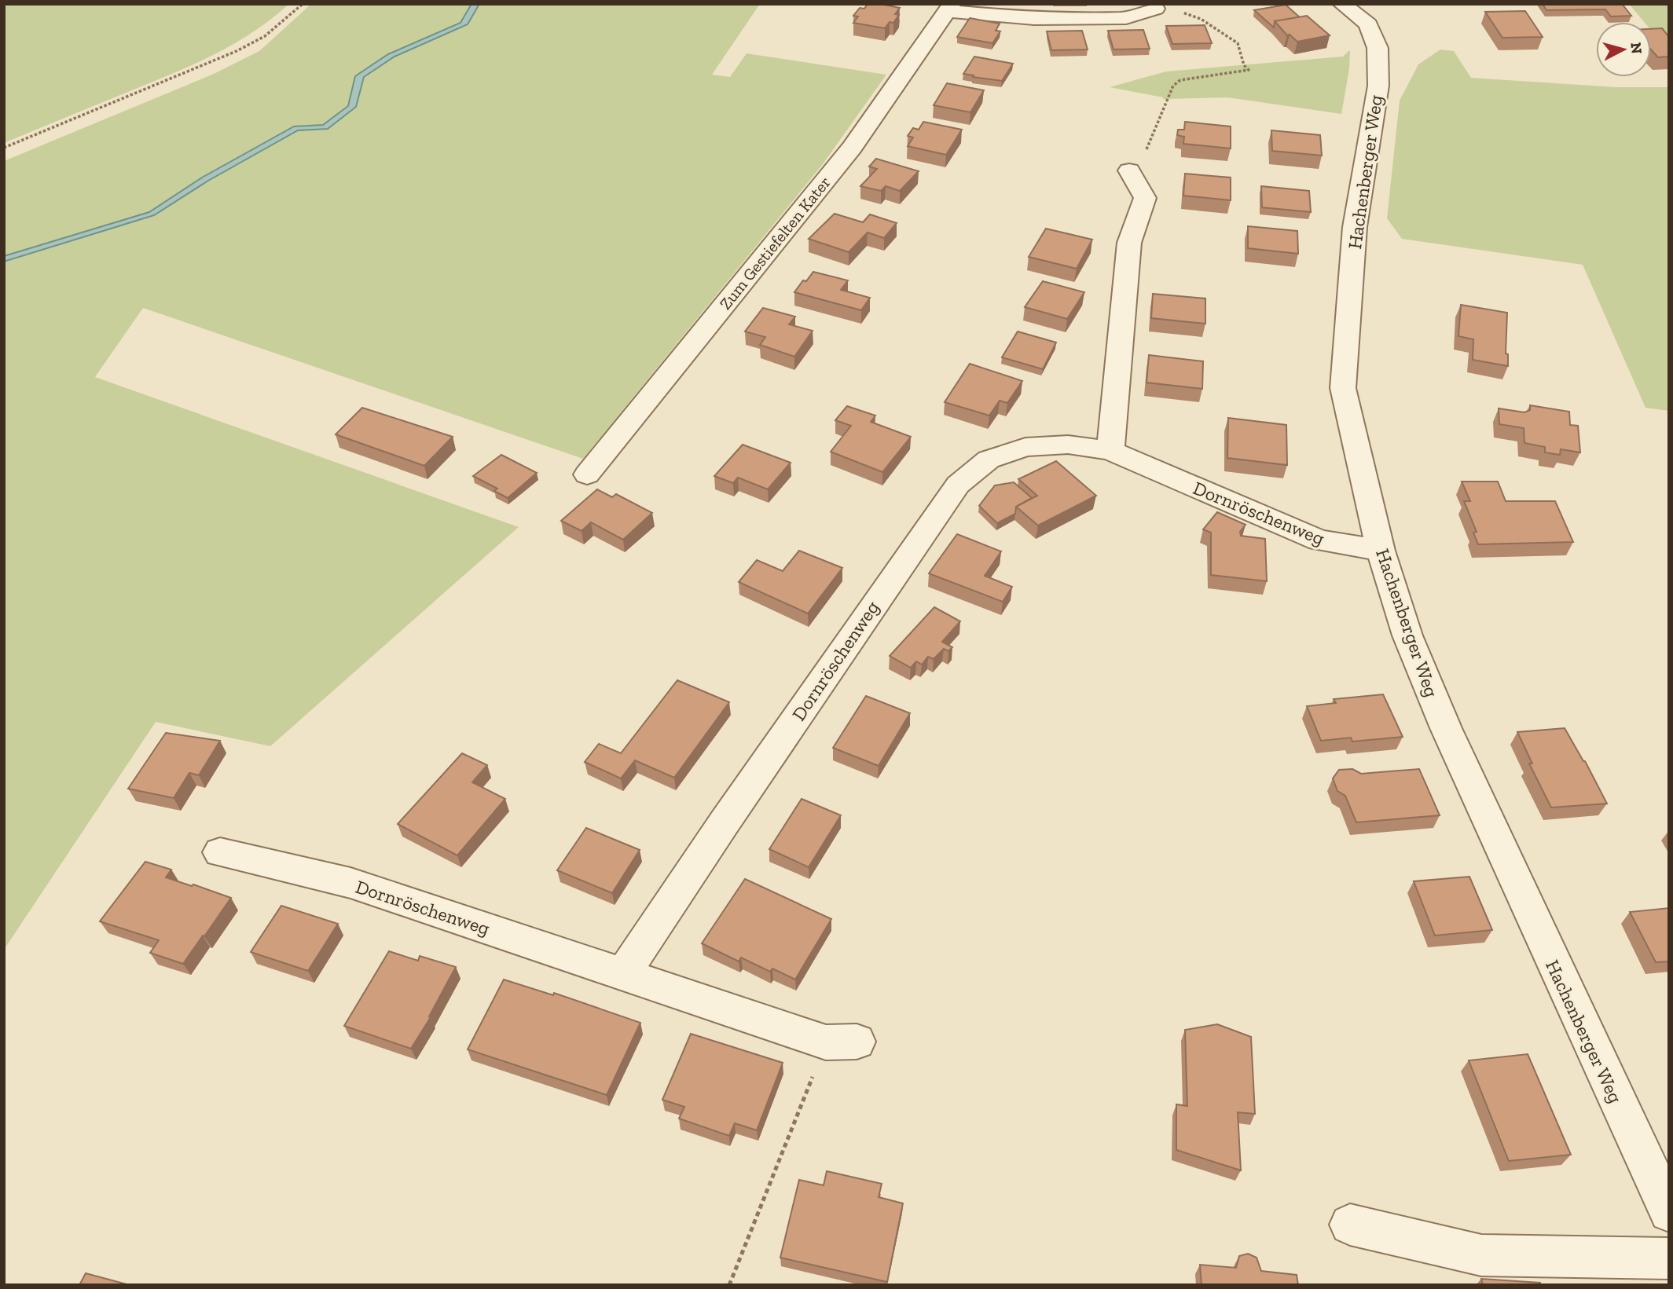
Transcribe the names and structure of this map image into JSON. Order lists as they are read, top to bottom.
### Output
{
  "streets": {
    "street": ["Hachenberger Weg", "Zum Gestiefelten Kater", "Dornröschenweg"]
  },
  "crossings": [
    ["Hachenberger Weg", "Dornröschenweg"]
  ],
  "north": "right"
}
